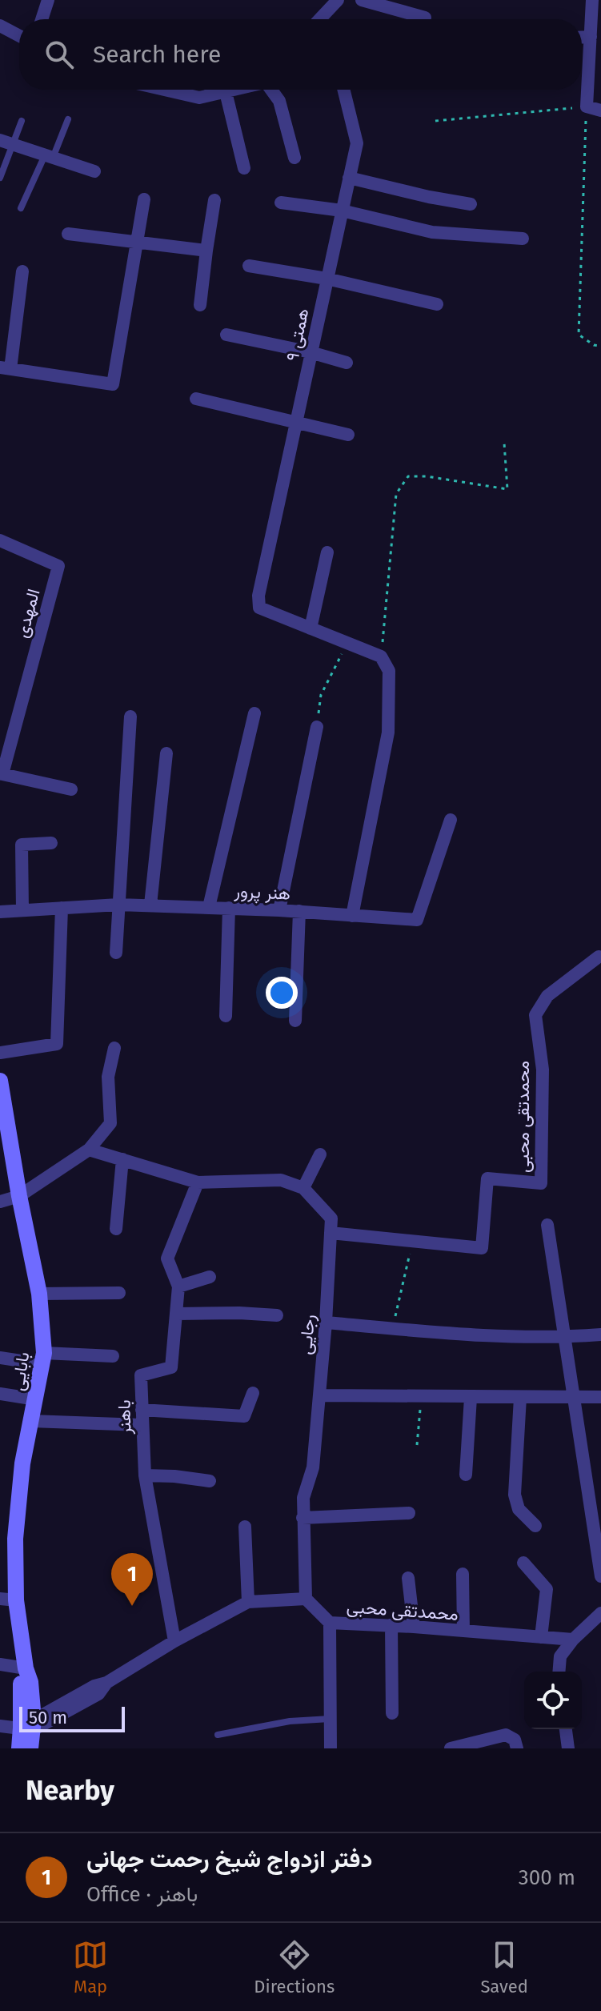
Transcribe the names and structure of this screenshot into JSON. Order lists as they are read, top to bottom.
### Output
{
  "streets": {
    "main road": ["بابایی"],
    "street": [
      "همتی ۹",
      "المهدی",
      "هنر پرور",
      "محمدتقی محبی",
      "رجایی",
      "باهنر"
    ]
  },
  "crossings": [
    ["محمدتقی محبی", "رجایی"]
  ],
  "scale_bar": "50 m",
  "page": {
    "search": "Search here",
    "pins": "1",
    "scale": "50 m",
    "heading": "Nearby",
    "list": [
      {
        "mark": "1",
        "name": "دفتر ازدواج شیخ رحمت جهانی",
        "note": "Office · باهنر",
        "value": "300 m"
      }
    ],
    "nav": ["Map", "Directions", "Saved"]
  }
}
